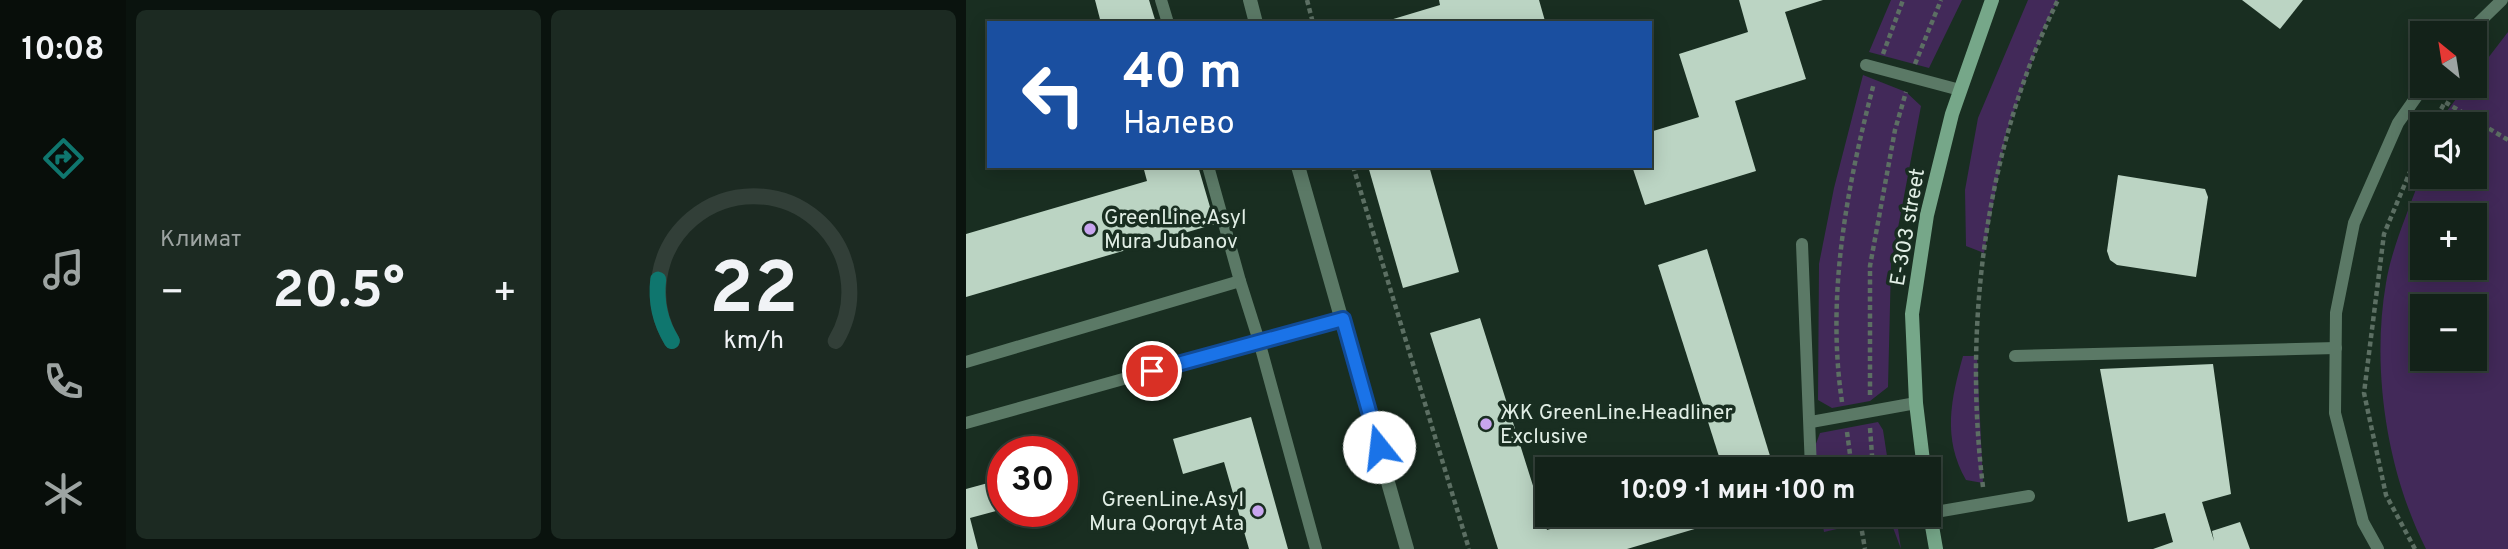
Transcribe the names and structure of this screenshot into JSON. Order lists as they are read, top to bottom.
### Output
{
  "streets": {
    "street": ["E-303 street"]
  },
  "places": ["GreenLine.Asyl Mura Jubanov", "ЖК GreenLine.Headliner Exclusive", "GreenLine.Asyl Mura Qorqyt Ata"],
  "north": "top left",
  "page": {
    "tabs": "10:08",
    "tile": "Климат",
    "map_buttons": ["+", "−"],
    "turn": ["40 m", "Налево"],
    "heat": ["−", "20.5°", "+"],
    "limit": "30",
    "trip": "10:09 · 1 мин · 100 m",
    "gauge": ["22", "km/h"]
  }
}
